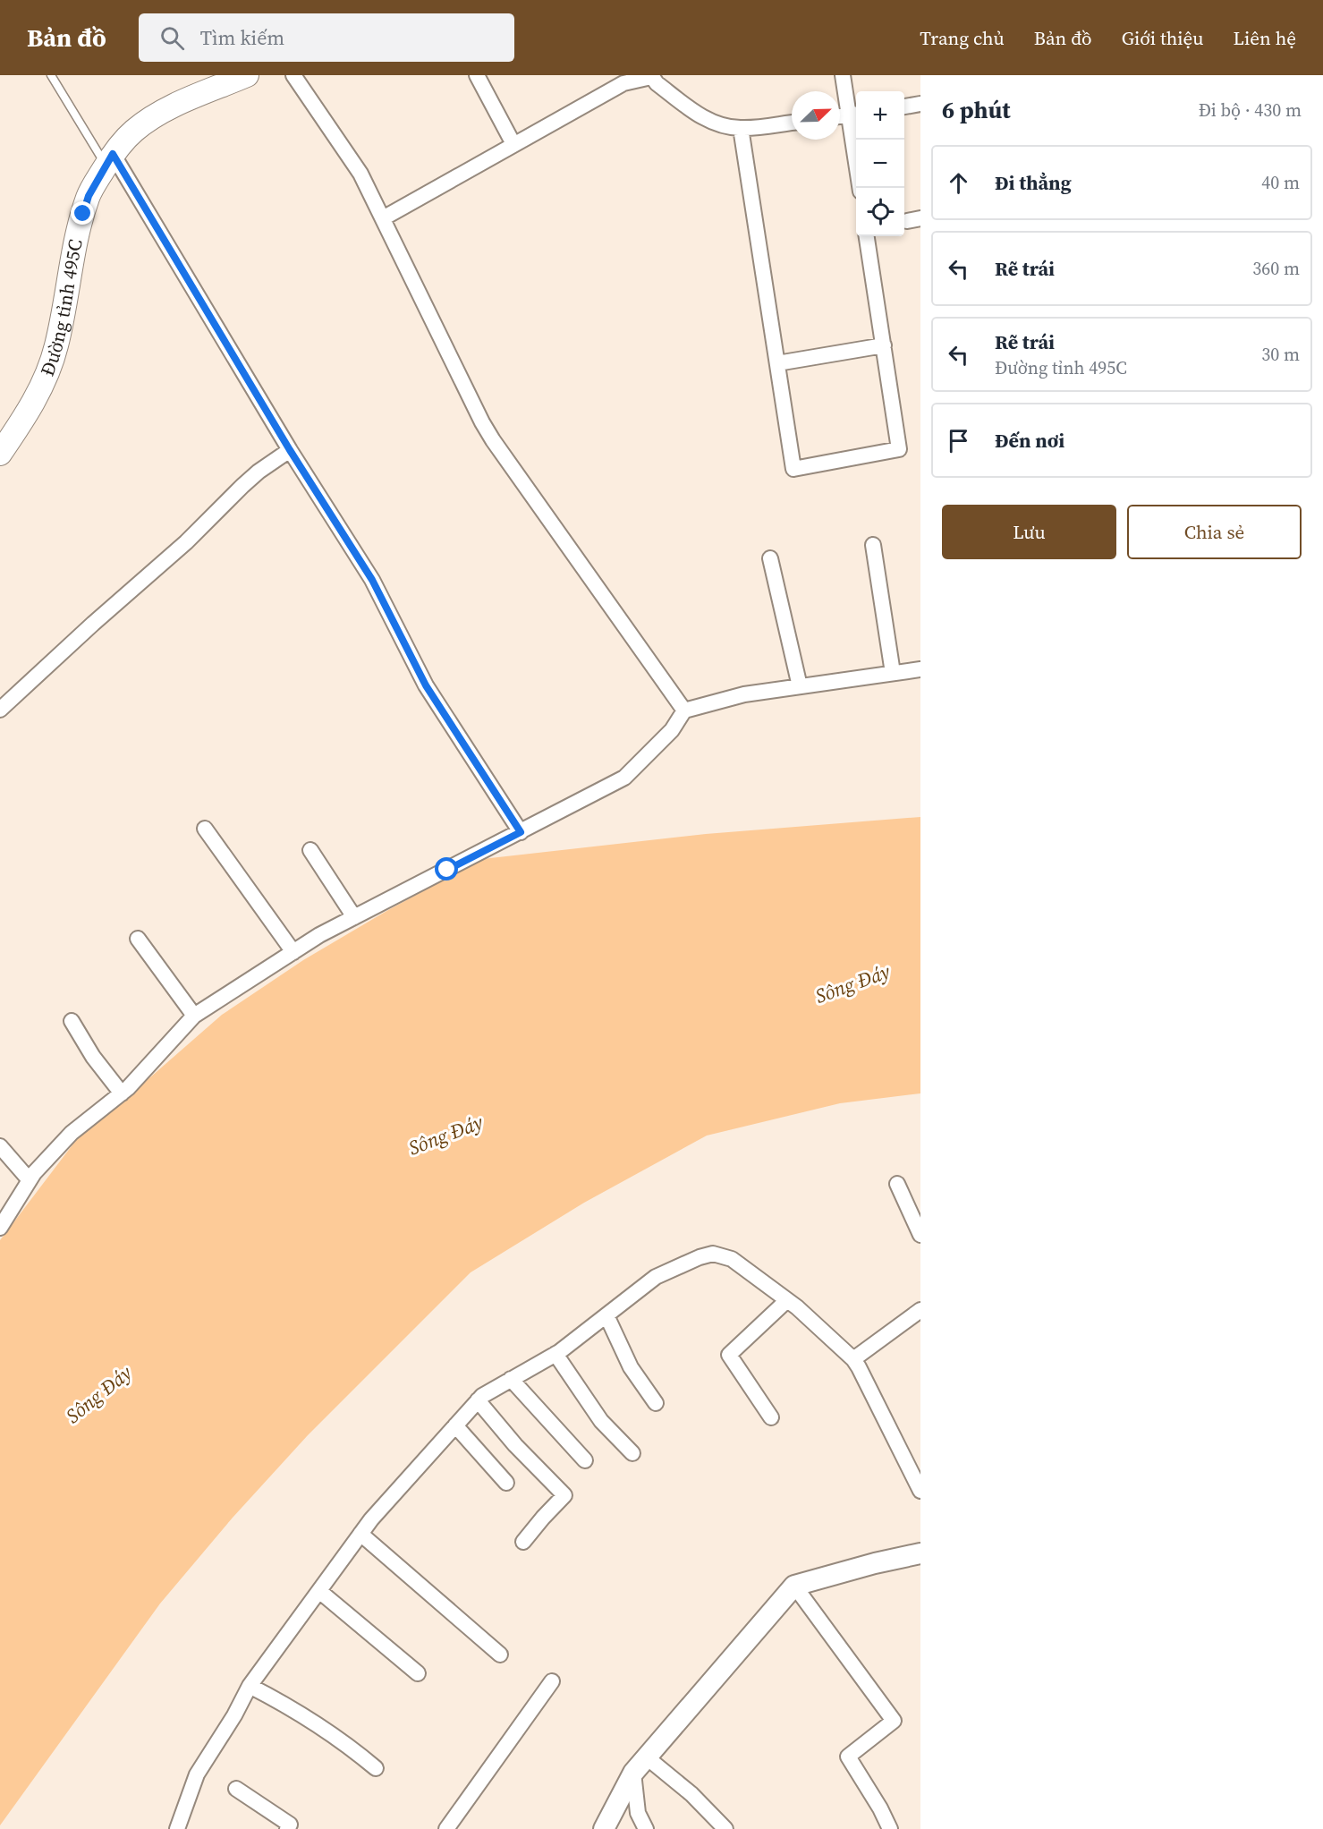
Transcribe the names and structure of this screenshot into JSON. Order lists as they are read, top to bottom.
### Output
{
  "streets": {
    "main road": ["Đường tỉnh 495C"]
  },
  "water": ["Sông Đáy"],
  "north": "top right",
  "page": {
    "header": "Bản đồ",
    "search": "Tìm kiếm",
    "nav": [
      "Trang chủ",
      "Bản đồ",
      "Giới thiệu",
      "Liên hệ"
    ],
    "heading": ["6 phút", "Đi bộ · 430 m"],
    "map_buttons": ["+", "−"],
    "list": [
      ["Đi thẳng", "40 m"],
      ["Rẽ trái", "360 m"],
      ["Rẽ trái", "Đường tỉnh 495C", "30 m"],
      "Đến nơi"
    ],
    "buttons": ["Lưu", "Chia sẻ"]
  }
}
